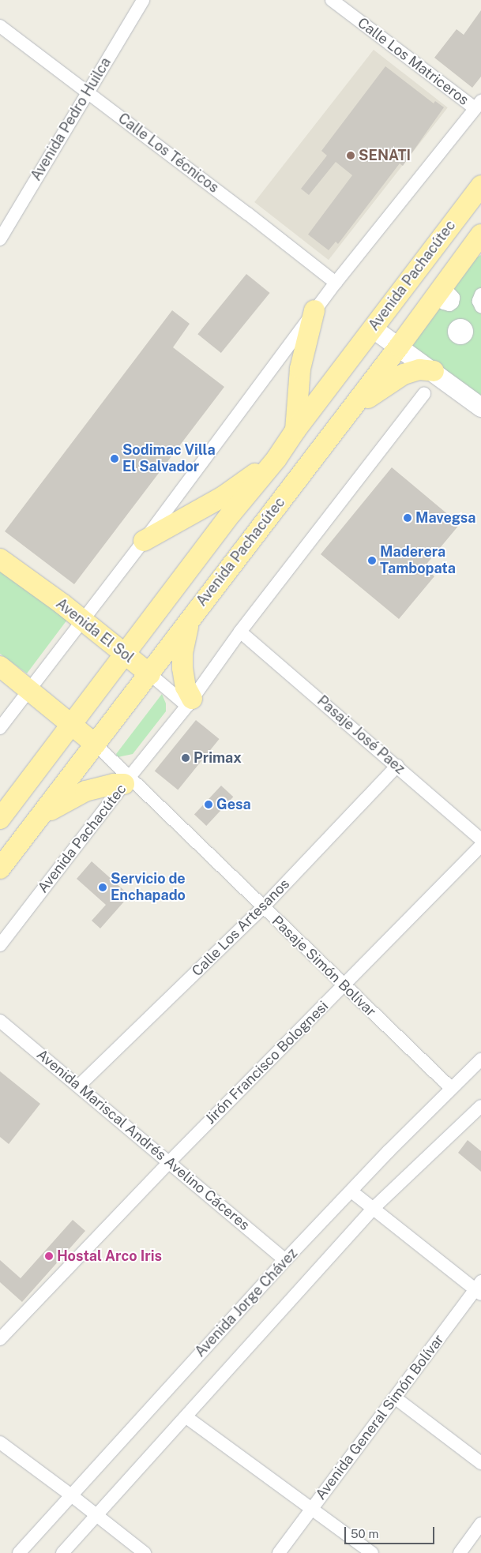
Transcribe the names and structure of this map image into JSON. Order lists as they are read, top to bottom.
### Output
{
  "streets": {
    "main road": ["Avenida Pachacútec", "Avenida El Sol"],
    "street": [
      "Calle Los Matriceros",
      "Avenida Pedro Huilca",
      "Calle Los Técnicos",
      "Pasaje José Paez",
      "Calle Los Artesanos",
      "Pasaje Simón Bolívar",
      "Jirón Francisco Bolognesi",
      "Avenida Mariscal Andrés Avelino Cáceres",
      "Avenida Jorge Chávez",
      "Avenida General Simón Bolívar"
    ]
  },
  "crossings": [
    ["Avenida Pedro Huilca", "Calle Los Técnicos"],
    ["Avenida Pachacútec", "Avenida El Sol"],
    ["Avenida Pachacútec", "Pasaje José Paez"],
    ["Avenida Pachacútec", "Pasaje Simón Bolívar"],
    ["Pasaje José Paez", "Calle Los Artesanos"],
    ["Calle Los Artesanos", "Pasaje Simón Bolívar"],
    ["Calle Los Artesanos", "Avenida Mariscal Andrés Avelino Cáceres"],
    ["Pasaje Simón Bolívar", "Jirón Francisco Bolognesi"],
    ["Pasaje Simón Bolívar", "Avenida Jorge Chávez"],
    ["Jirón Francisco Bolognesi", "Avenida Mariscal Andrés Avelino Cáceres"],
    ["Avenida Mariscal Andrés Avelino Cáceres", "Avenida Jorge Chávez"]
  ],
  "places": [
    "SENATI",
    "Sodimac Villa El Salvador",
    "Mavegsa",
    "Maderera Tambopata",
    "Primax",
    "Gesa",
    "Servicio de Enchapado",
    "Hostal Arco Iris"
  ],
  "scale_bar": "50 m"
}
